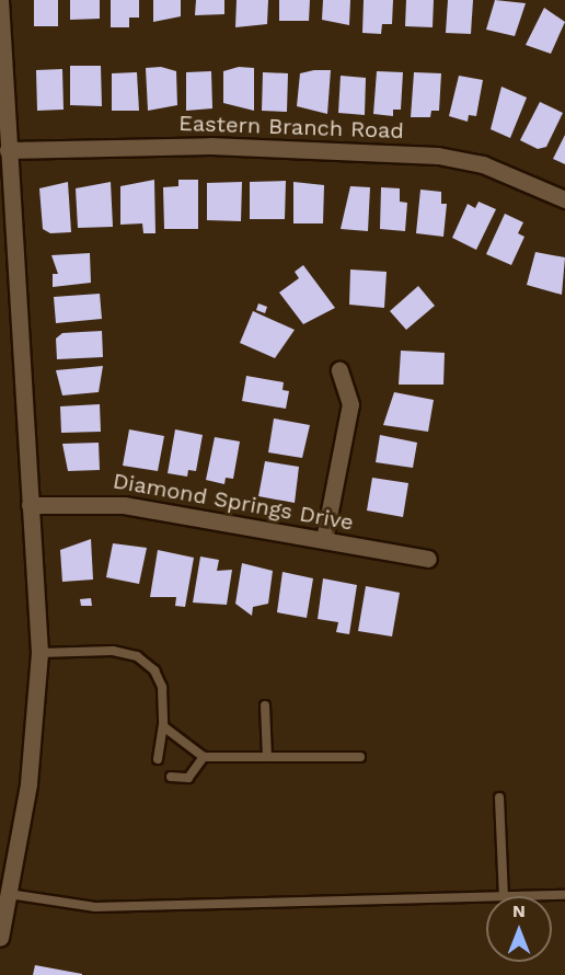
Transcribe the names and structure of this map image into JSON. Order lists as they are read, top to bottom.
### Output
{
  "streets": {
    "street": ["Eastern Branch Road", "Diamond Springs Drive"]
  },
  "north": "top"
}
